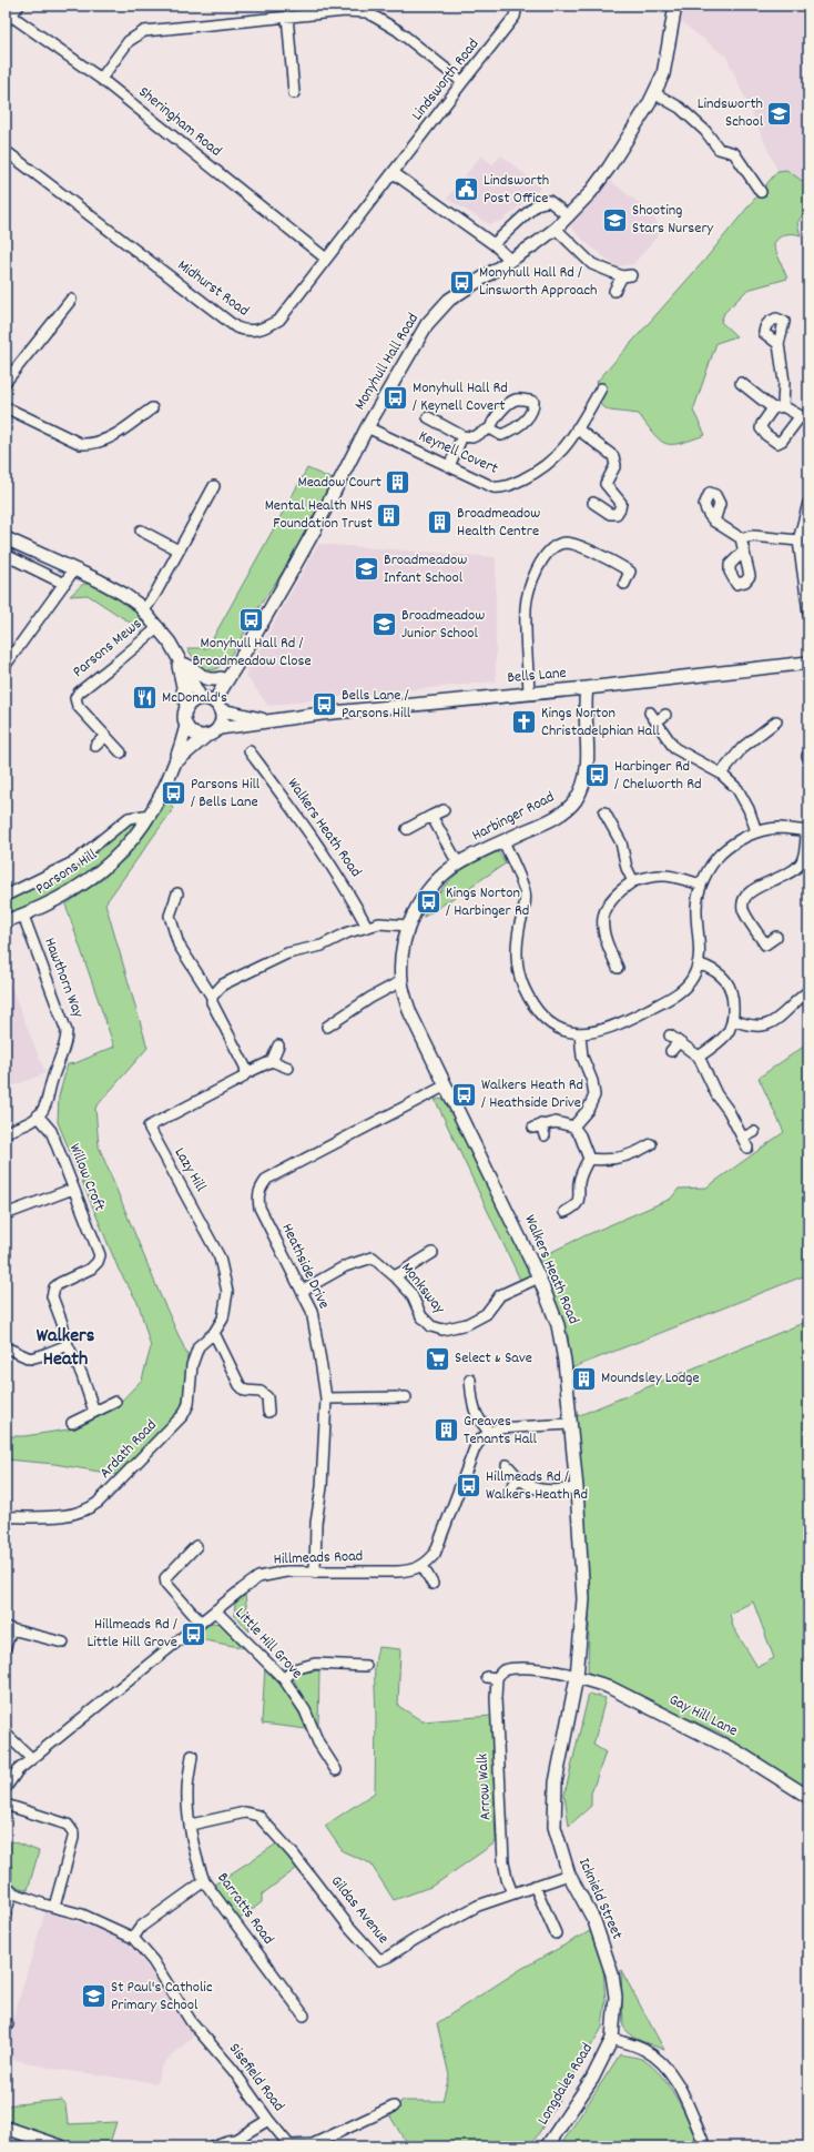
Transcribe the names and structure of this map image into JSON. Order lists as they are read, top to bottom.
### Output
{
  "streets": {
    "street": [
      "Lindsworth Road",
      "Sheringham Road",
      "Midhurst Road",
      "Monyhull Hall Road",
      "Keynell Covert",
      "Parsons Mews",
      "Bells Lane",
      "Harbinger Road",
      "Walkers Heath Road",
      "Parsons Hill",
      "Hawthorn Way",
      "Lazy Hill",
      "Willow Croft",
      "Heathside Drive",
      "Monksway",
      "Ardath Road",
      "Hillmeads Road",
      "Little Hill Grove",
      "Gay Hill Lane",
      "Arrow Walk",
      "Icknield Street",
      "Barratts Road",
      "Gildas Avenue",
      "Sisefield Road",
      "Longdales Road"
    ]
  },
  "crossings": [
    ["Lindsworth Road", "Midhurst Road"],
    ["Sheringham Road", "Midhurst Road"],
    ["Monyhull Hall Road", "Keynell Covert"],
    ["Monyhull Hall Road", "Bells Lane"],
    ["Monyhull Hall Road", "Parsons Hill"],
    ["Bells Lane", "Harbinger Road"],
    ["Bells Lane", "Parsons Hill"],
    ["Harbinger Road", "Walkers Heath Road"],
    ["Walkers Heath Road", "Heathside Drive"],
    ["Walkers Heath Road", "Monksway"],
    ["Walkers Heath Road", "Gay Hill Lane"],
    ["Walkers Heath Road", "Arrow Walk"],
    ["Walkers Heath Road", "Icknield Street"],
    ["Parsons Hill", "Hawthorn Way"],
    ["Hawthorn Way", "Willow Croft"],
    ["Lazy Hill", "Ardath Road"],
    ["Heathside Drive", "Monksway"],
    ["Heathside Drive", "Hillmeads Road"],
    ["Hillmeads Road", "Little Hill Grove"],
    ["Gay Hill Lane", "Arrow Walk"],
    ["Gay Hill Lane", "Icknield Street"],
    ["Arrow Walk", "Icknield Street"],
    ["Arrow Walk", "Gildas Avenue"],
    ["Icknield Street", "Gildas Avenue"],
    ["Icknield Street", "Longdales Road"],
    ["Barratts Road", "Gildas Avenue"]
  ],
  "districts": ["Walkers Heath"],
  "places": {
    "school or university": [
      "Lindsworth School",
      "Shooting Stars Nursery",
      "Broadmeadow Infant School",
      "Broadmeadow Junior School",
      "St Paul's Catholic Primary School"
    ],
    "public building": ["Lindsworth Post Office"],
    "bus stop": [
      "Monyhull Hall Rd / Linsworth Approach",
      "Monyhull Hall Rd / Keynell Covert",
      "Monyhull Hall Rd / Broadmeadow Close",
      "Bells Lane / Parsons Hill",
      "Harbinger Rd / Chelworth Rd",
      "Parsons Hill / Bells Lane",
      "Kings Norton / Harbinger Rd",
      "Walkers Heath Rd / Heathside Drive",
      "Hillmeads Rd / Walkers Heath Rd",
      "Hillmeads Rd / Little Hill Grove"
    ],
    "building": [
      "Meadow Court",
      "Mental Health NHS Foundation Trust",
      "Broadmeadow Health Centre",
      "Moundsley Lodge",
      "Greaves Tenants Hall"
    ],
    "restaurant": ["McDonald's"],
    "church": ["Kings Norton Christadelphian Hall"],
    "supermarket": ["Select & Save"]
  }
}
